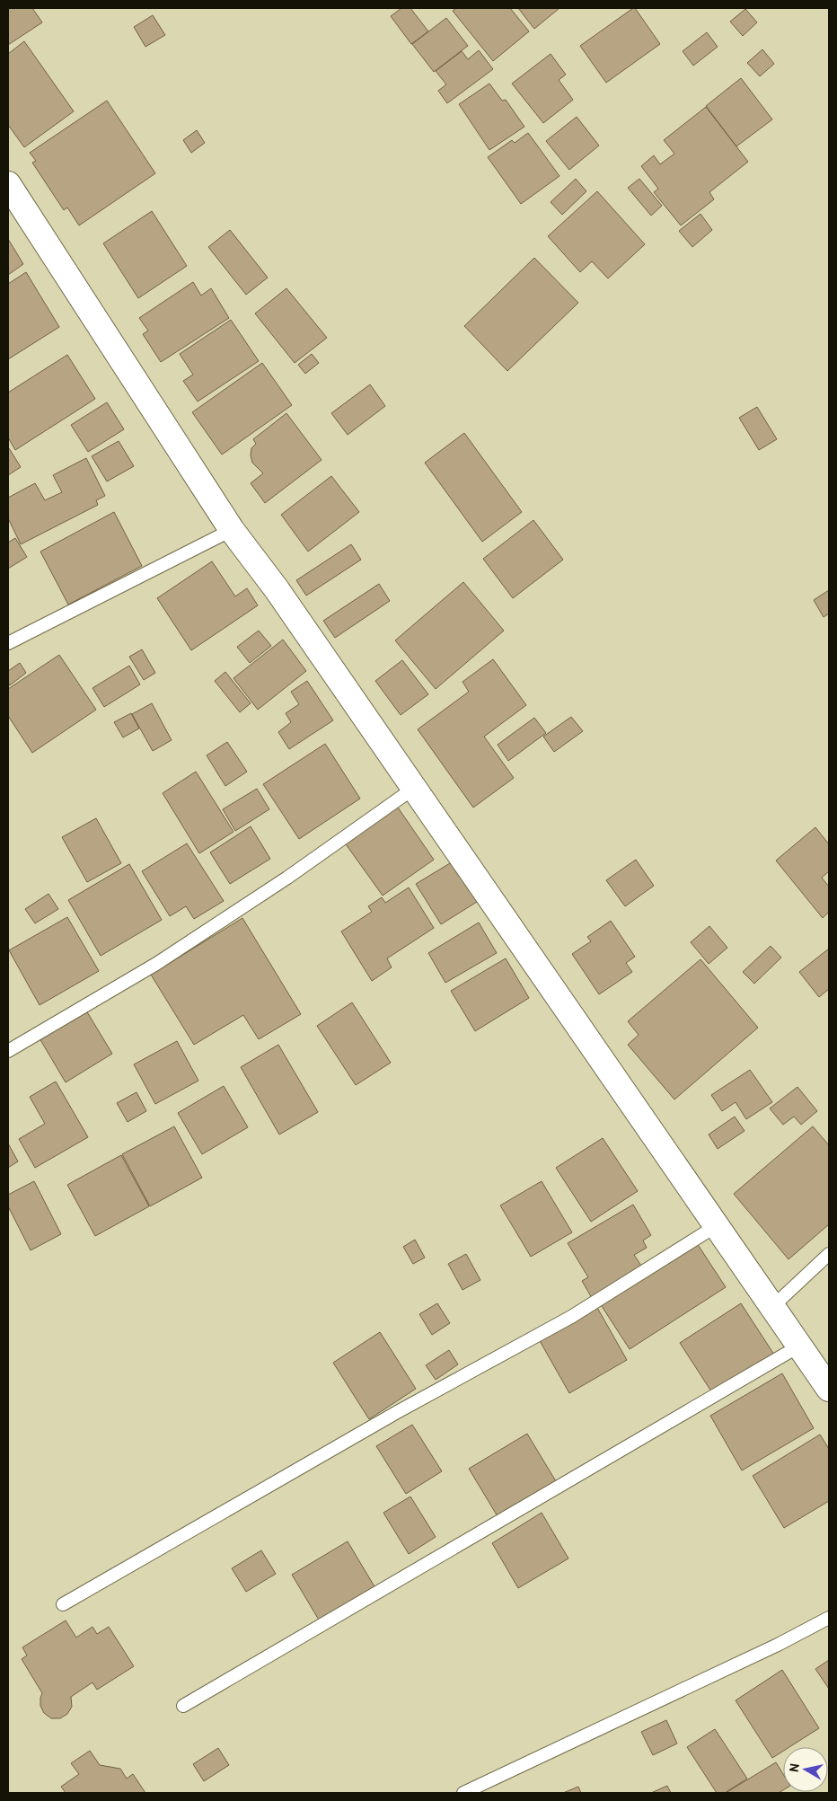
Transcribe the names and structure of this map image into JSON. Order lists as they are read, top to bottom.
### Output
{
  "north": "left"
}
